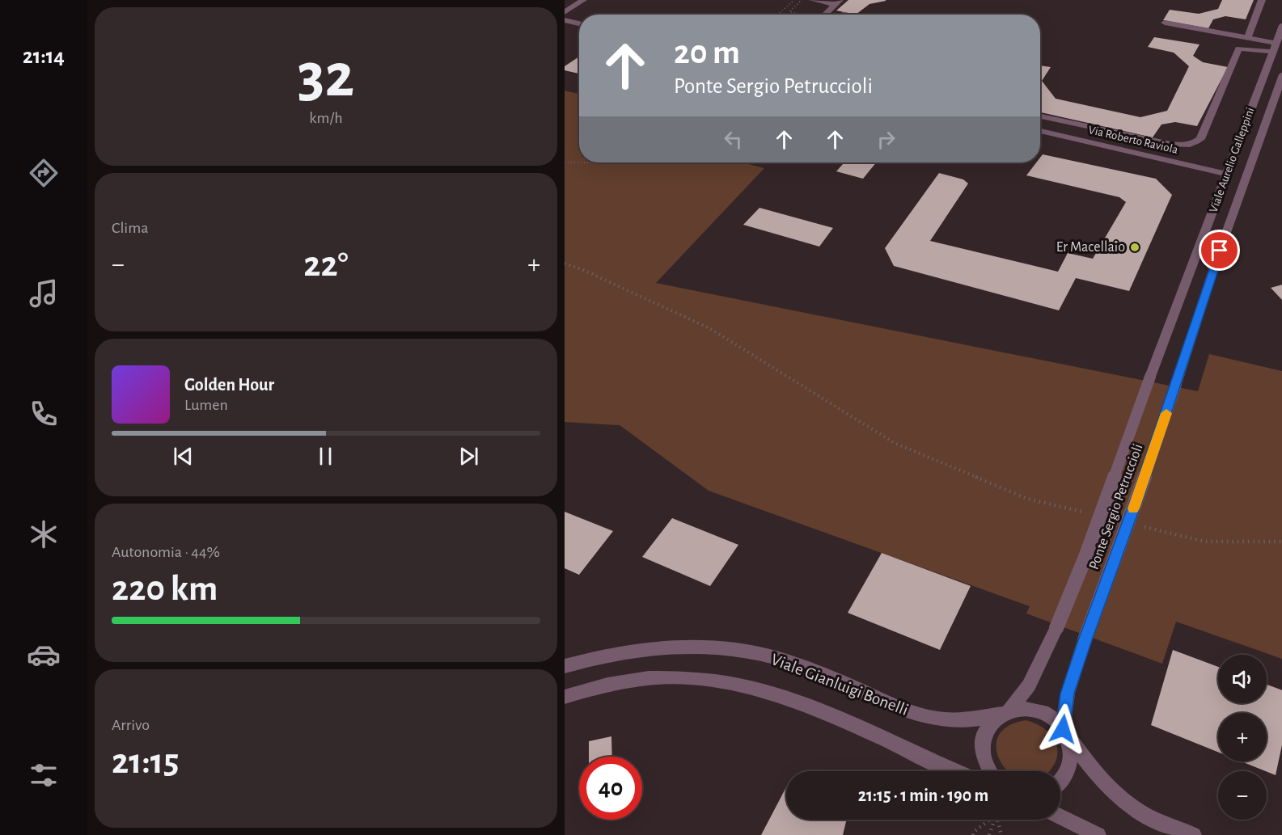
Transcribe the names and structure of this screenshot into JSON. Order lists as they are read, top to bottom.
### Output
{
  "streets": {
    "street": [
      "Via Roberto Raviola",
      "Viale Aurelio Galleppini",
      "Ponte Sergio Petruccioli",
      "Viale Gianluigi Bonelli"
    ]
  },
  "crossings": [
    ["Via Roberto Raviola", "Viale Aurelio Galleppini"],
    ["Viale Aurelio Galleppini", "Ponte Sergio Petruccioli"],
    ["Ponte Sergio Petruccioli", "Viale Gianluigi Bonelli"]
  ],
  "places": ["Er Macellaio"],
  "page": {
    "tabs": "21:14",
    "tile": [
      ["32", "km/h"],
      "Clima",
      ["Autonomia · 44%", "220 km"],
      ["Arrivo", "21:15"]
    ],
    "turn": ["20 m", "Ponte Sergio Petruccioli"],
    "heat": ["−", "22°", "+"],
    "song": ["Golden Hour", "Lumen"],
    "map_buttons": ["+", "−"],
    "limit": "40",
    "trip": "21:15 · 1 min · 190 m"
  }
}
